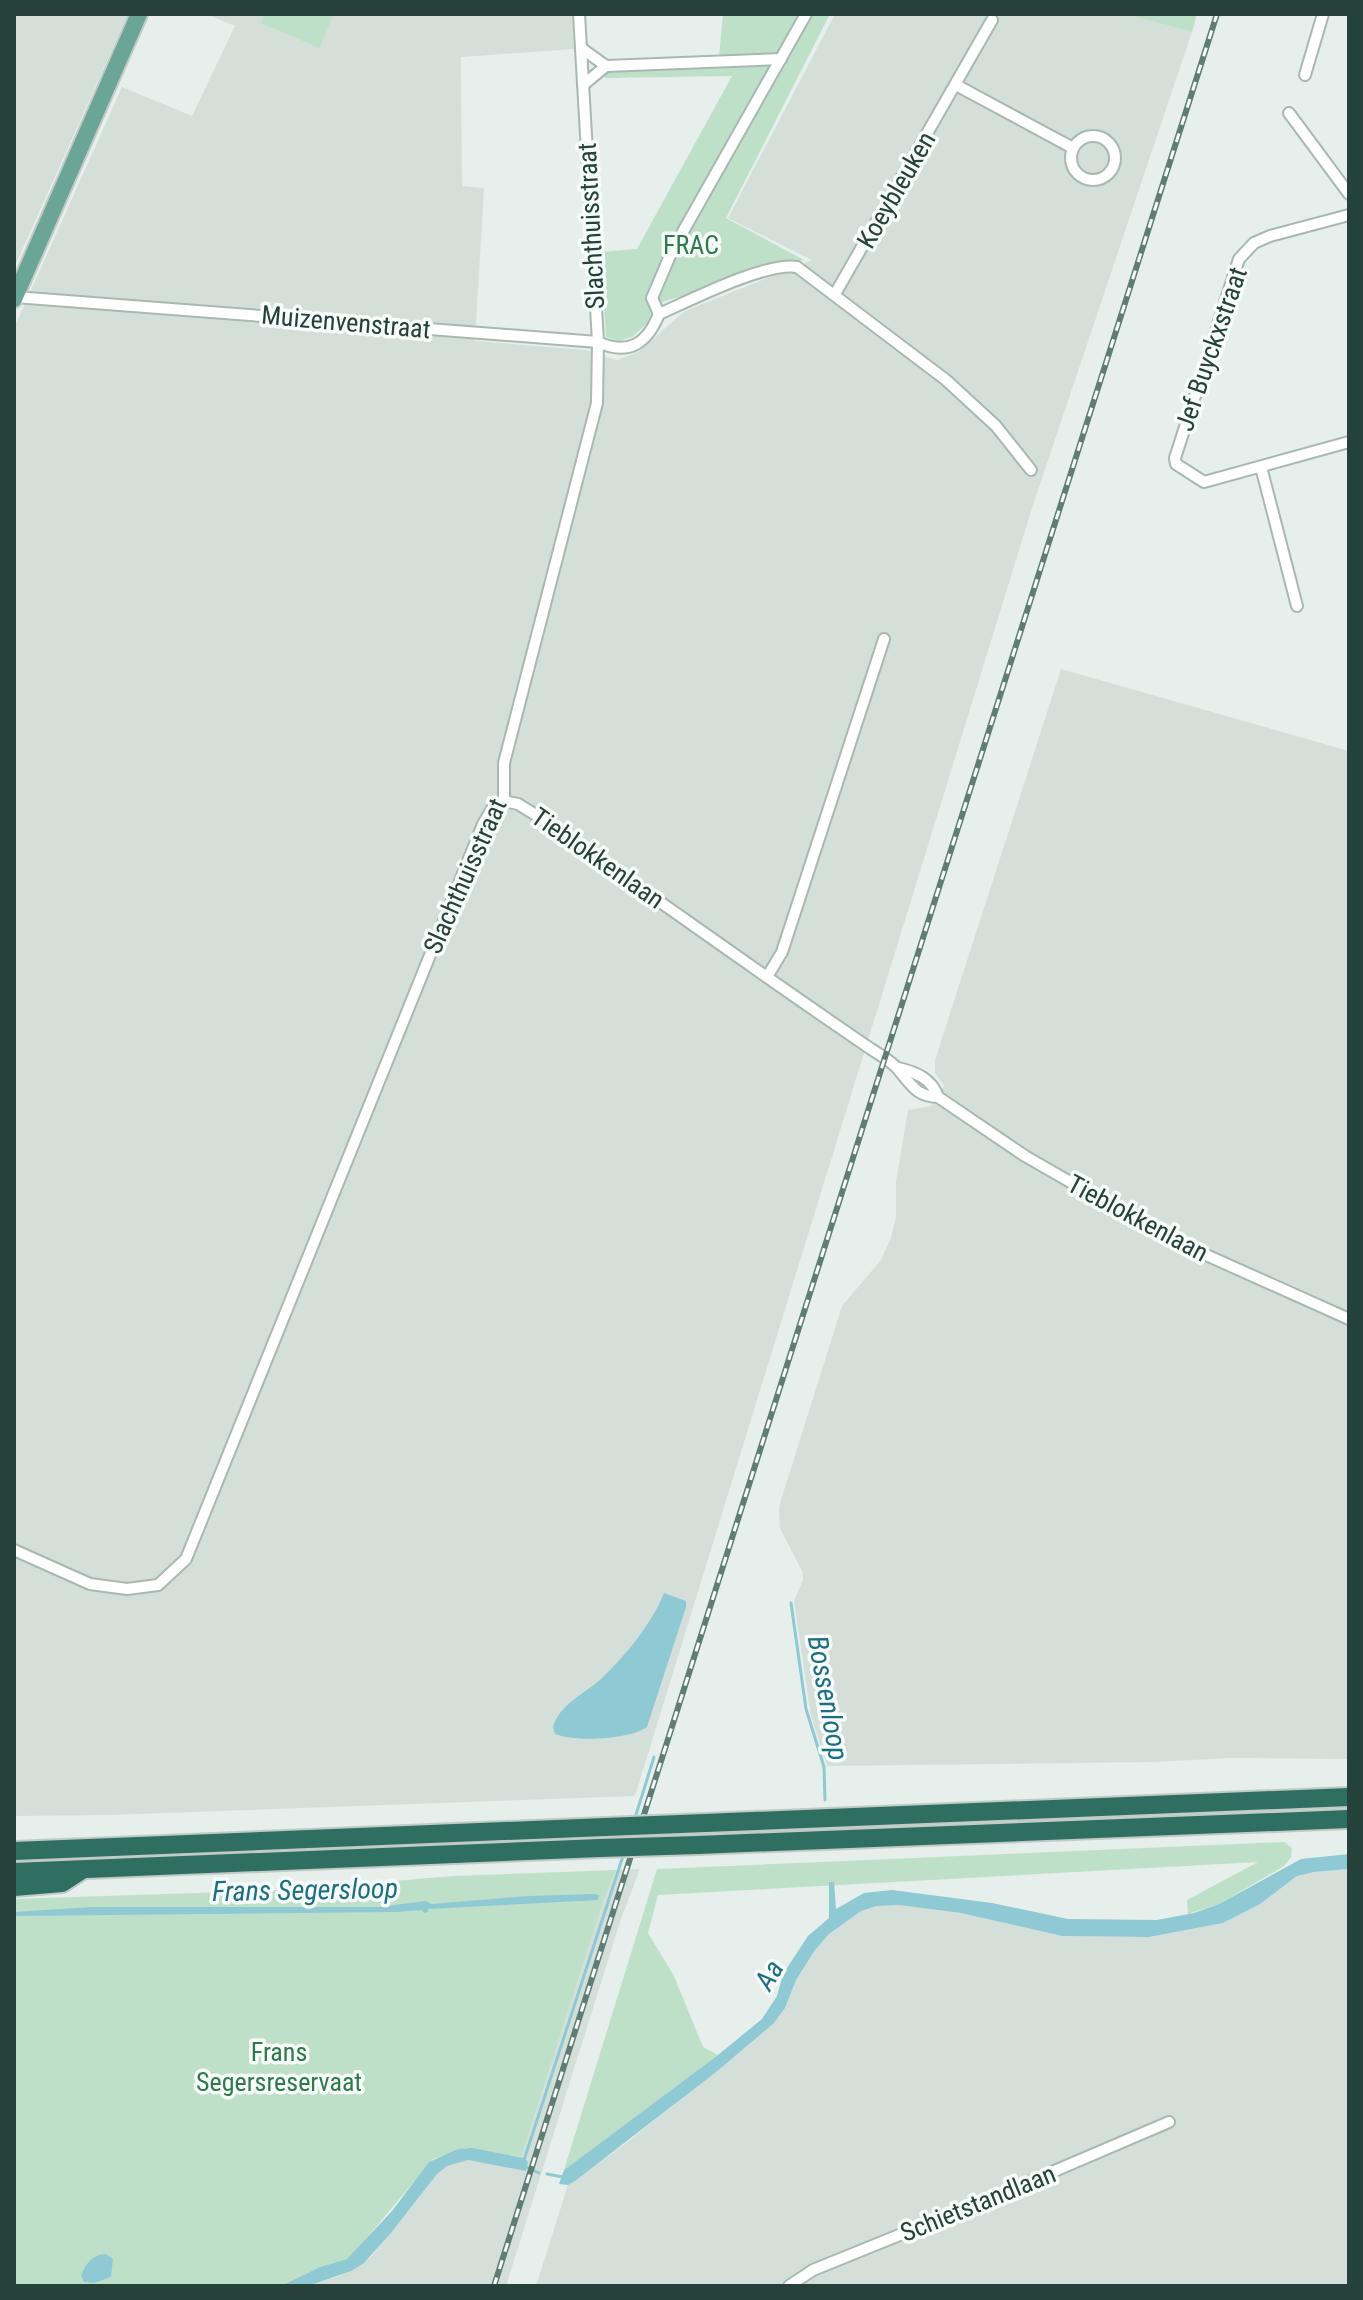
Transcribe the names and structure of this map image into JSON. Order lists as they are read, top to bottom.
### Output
{
  "streets": {
    "street": [
      "Koeybleuken",
      "Slachthuisstraat",
      "Muizenvenstraat",
      "Jef Buyckxstraat",
      "Tieblokkenlaan",
      "Schietstandlaan"
    ]
  },
  "crossings": [
    ["Slachthuisstraat", "Muizenvenstraat"],
    ["Slachthuisstraat", "Tieblokkenlaan"]
  ],
  "water": ["Bossenloop", "Frans Segersloop", "Aa"],
  "parks": ["FRAC", "Frans Segersreservaat"]
}
